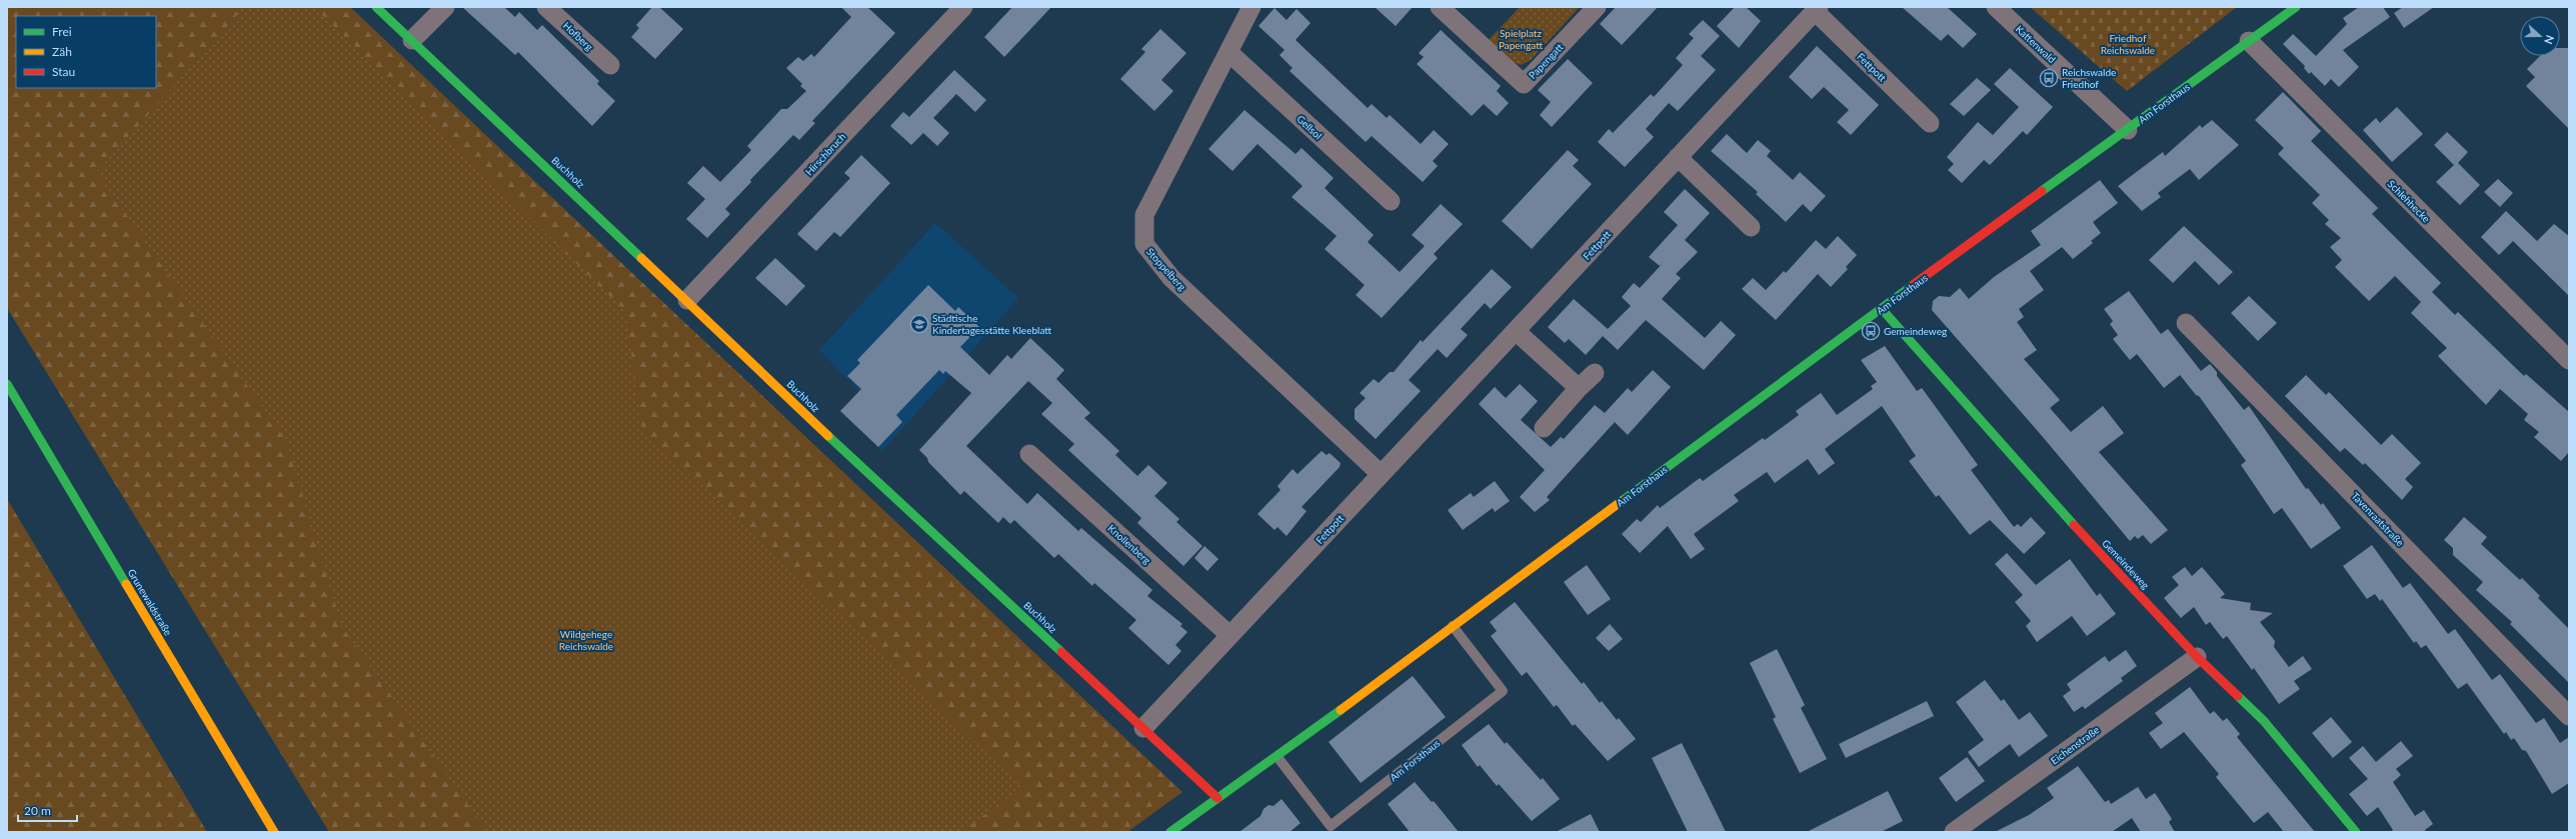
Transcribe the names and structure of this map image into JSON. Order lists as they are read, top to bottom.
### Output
{
  "streets": {
    "street": [
      "Hofberg",
      "Kattenwald",
      "Papengatt",
      "Fettpott",
      "Am Forsthaus",
      "Gellsol",
      "Hirschbruch",
      "Buchholz",
      "Schlehhecke",
      "Stoppelberg",
      "Tavenraatstraße",
      "Knollenberg",
      "Gemeindeweg",
      "Grunewaldstraße",
      "Eichenstraße"
    ]
  },
  "crossings": [
    ["Kattenwald", "Am Forsthaus"],
    ["Fettpott", "Buchholz"],
    ["Fettpott", "Stoppelberg"],
    ["Fettpott", "Knollenberg"],
    ["Am Forsthaus", "Buchholz"],
    ["Am Forsthaus", "Schlehhecke"],
    ["Am Forsthaus", "Gemeindeweg"],
    ["Gellsol", "Stoppelberg"],
    ["Hirschbruch", "Buchholz"],
    ["Gemeindeweg", "Eichenstraße"]
  ],
  "parks": ["Spielplatz Papengatt", "Friedhof Reichswalde", "Wildgehege Reichswalde"],
  "places": {
    "bus stop": ["Reichswalde Friedhof", "Gemeindeweg"],
    "school or university": ["Städtische Kindertagesstätte Kleeblatt"]
  },
  "legend": ["Frei", "Zäh", "Stau"],
  "scale_bar": "20 m",
  "north": "right"
}
